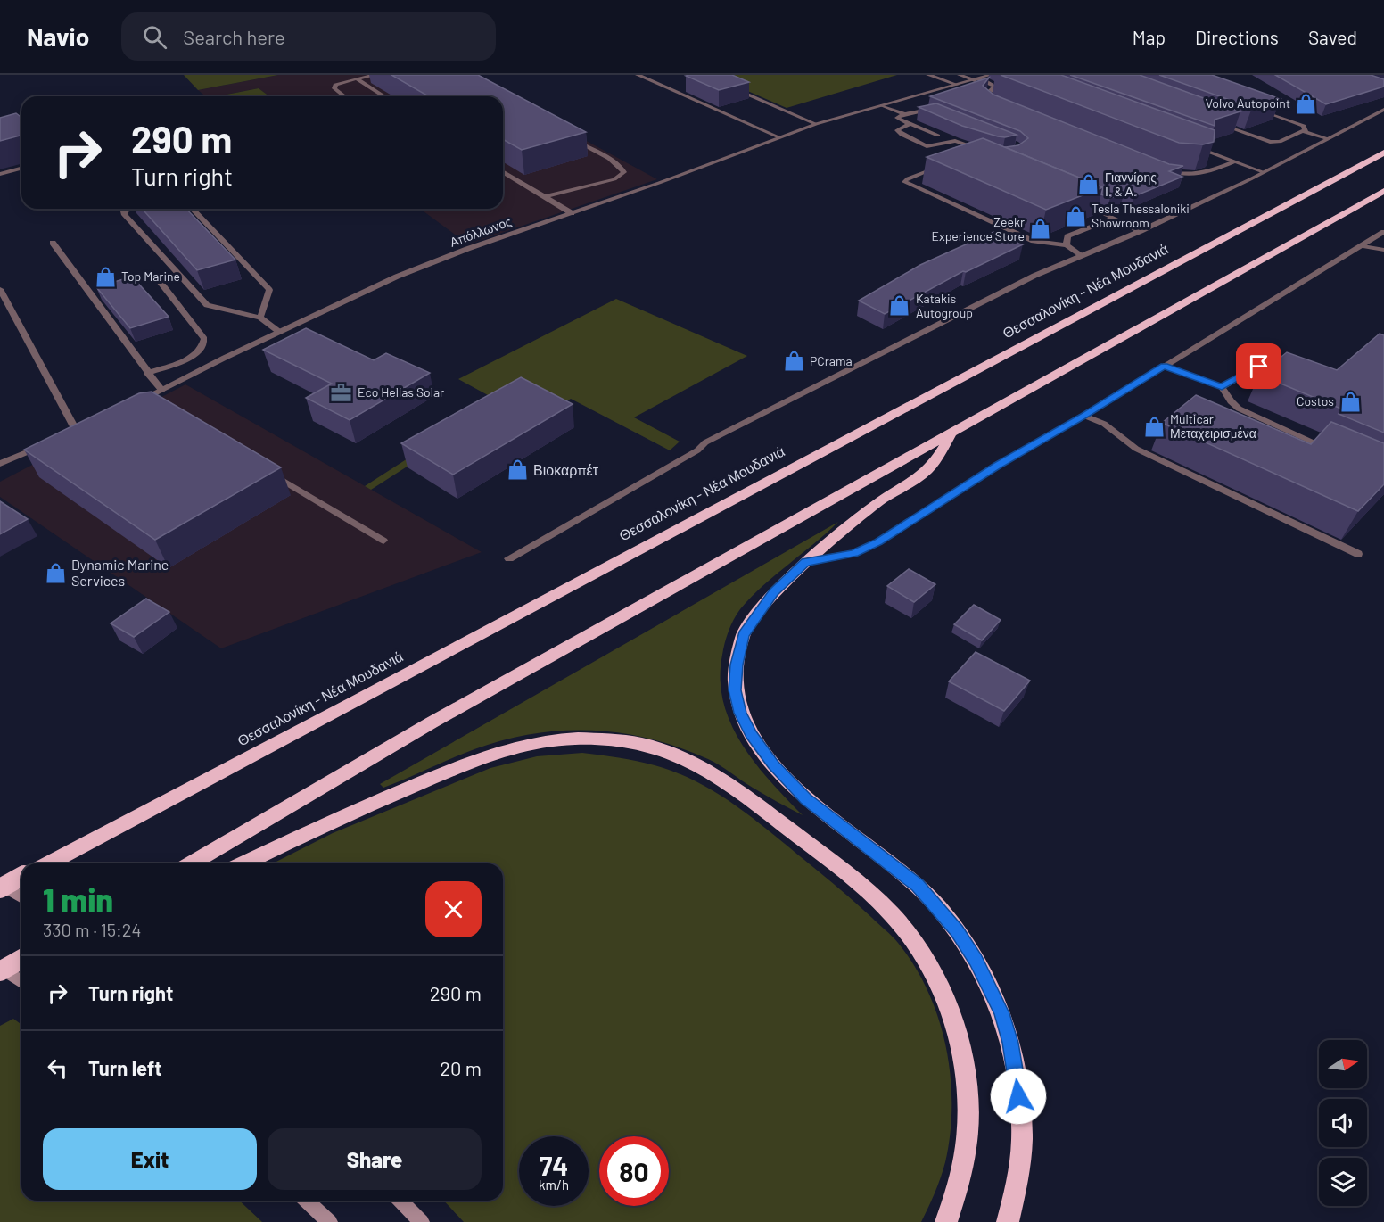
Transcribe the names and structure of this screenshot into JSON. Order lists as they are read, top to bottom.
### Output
{
  "streets": {
    "highway": ["Θεσσαλονίκη - Νέα Μουδανιά"],
    "street": ["Απόλλωνος"]
  },
  "places": {
    "shop": [
      "Volvo Autopoint",
      "Γιαννίρης Ι. & Α.",
      "Tesla Thessaloniki Showroom",
      "Zeekr Experience Store",
      "Top Marine",
      "Katakis Autogroup",
      "PCrama",
      "Costos",
      "Multicar Μεταχειρισμένα",
      "Βιοκαρπέτ",
      "Dynamic Marine Services"
    ],
    "office": ["Eco Hellas Solar"]
  },
  "north": "right",
  "page": {
    "header": "Navio",
    "search": "Search here",
    "nav": ["Map", "Directions", "Saved"],
    "turn": ["290 m", "Turn right"],
    "heading": ["1 min", "330 m · 15:24"],
    "list": [
      {
        "name": "Turn right",
        "value": "290 m"
      },
      {
        "name": "Turn left",
        "value": "20 m"
      }
    ],
    "buttons": ["Exit", "Share"],
    "speed": "74 km/h",
    "limit": "80"
  }
}
